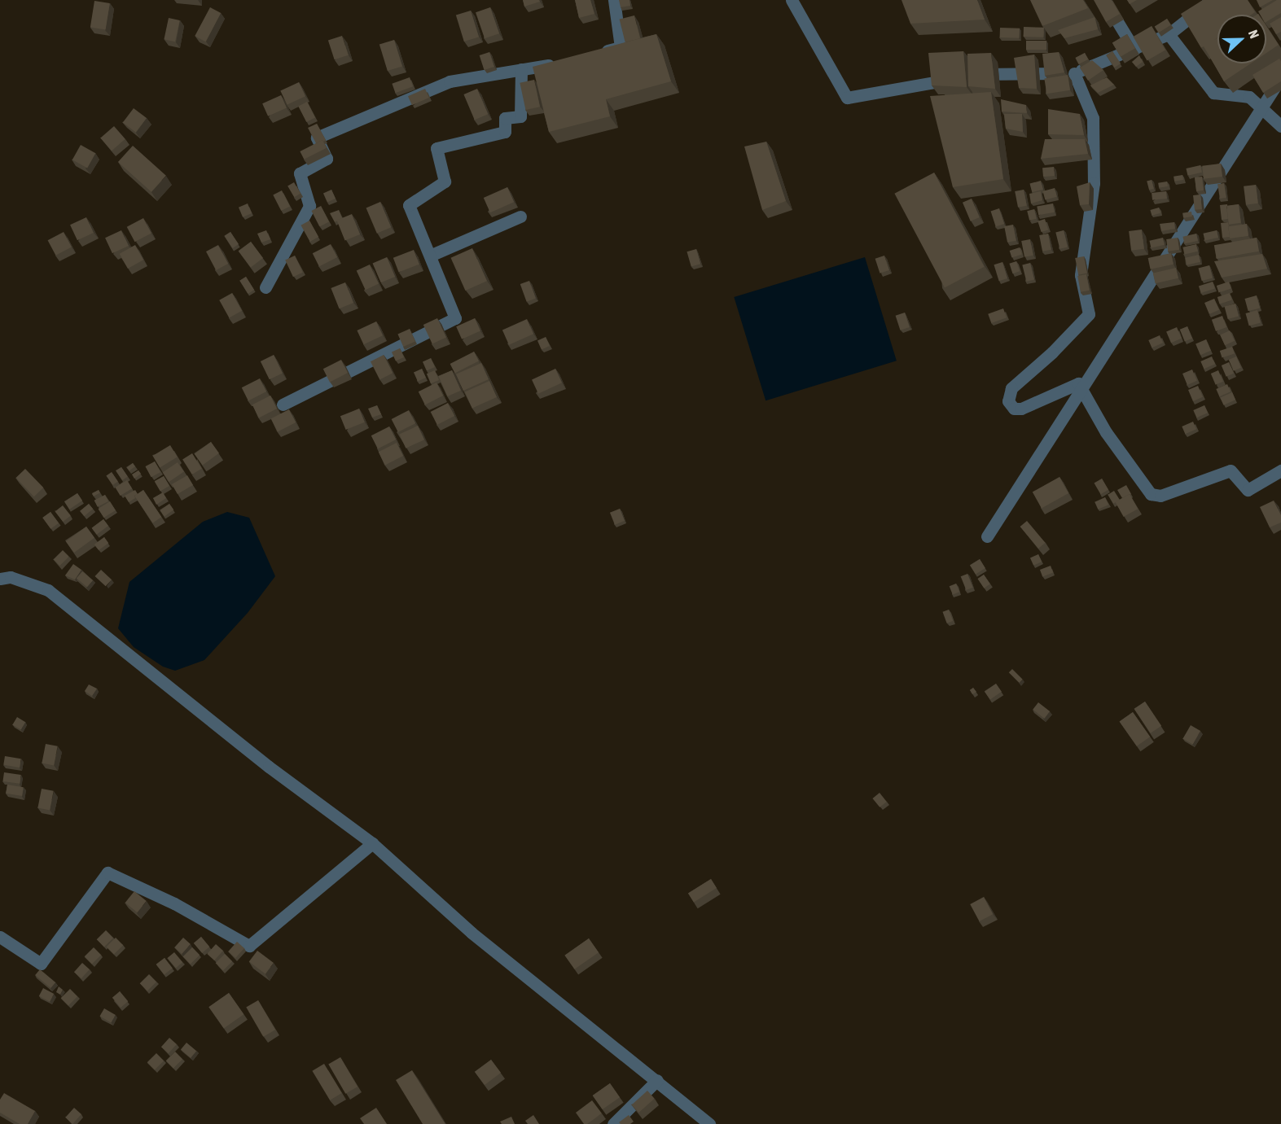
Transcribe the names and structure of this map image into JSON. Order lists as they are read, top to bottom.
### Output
{
  "north": "right"
}
